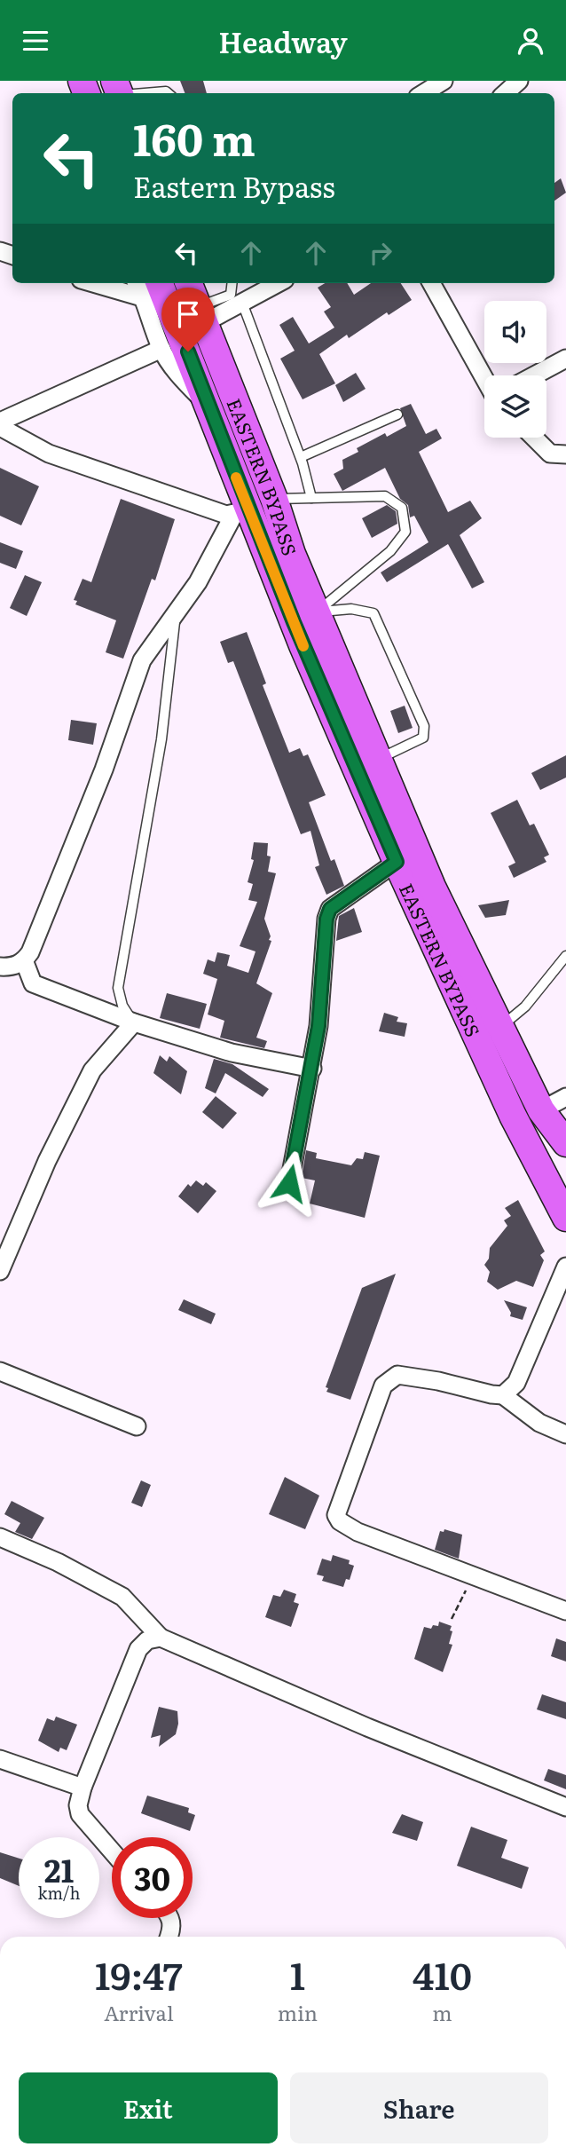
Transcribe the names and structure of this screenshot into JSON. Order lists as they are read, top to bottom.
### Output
{
  "streets": {
    "main road": ["EASTERN BYPASS"]
  },
  "page": {
    "header": "Headway",
    "turn": ["160 m", "Eastern Bypass"],
    "speed": "21 km/h",
    "limit": "30",
    "eta": [
      "19:47",
      "Arrival",
      "1",
      "min",
      "410",
      "m"
    ],
    "buttons": ["Exit", "Share"]
  }
}
